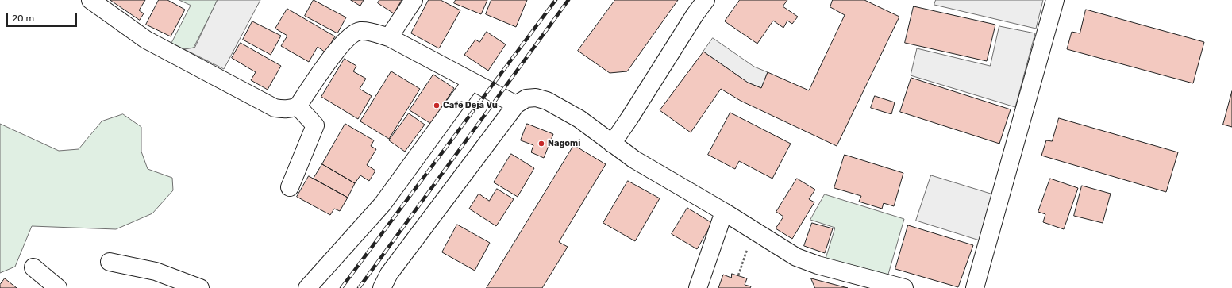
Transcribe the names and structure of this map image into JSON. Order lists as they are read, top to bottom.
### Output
{
  "places": ["Café Deja Vu", "Nagomi"],
  "scale_bar": "20 m"
}
